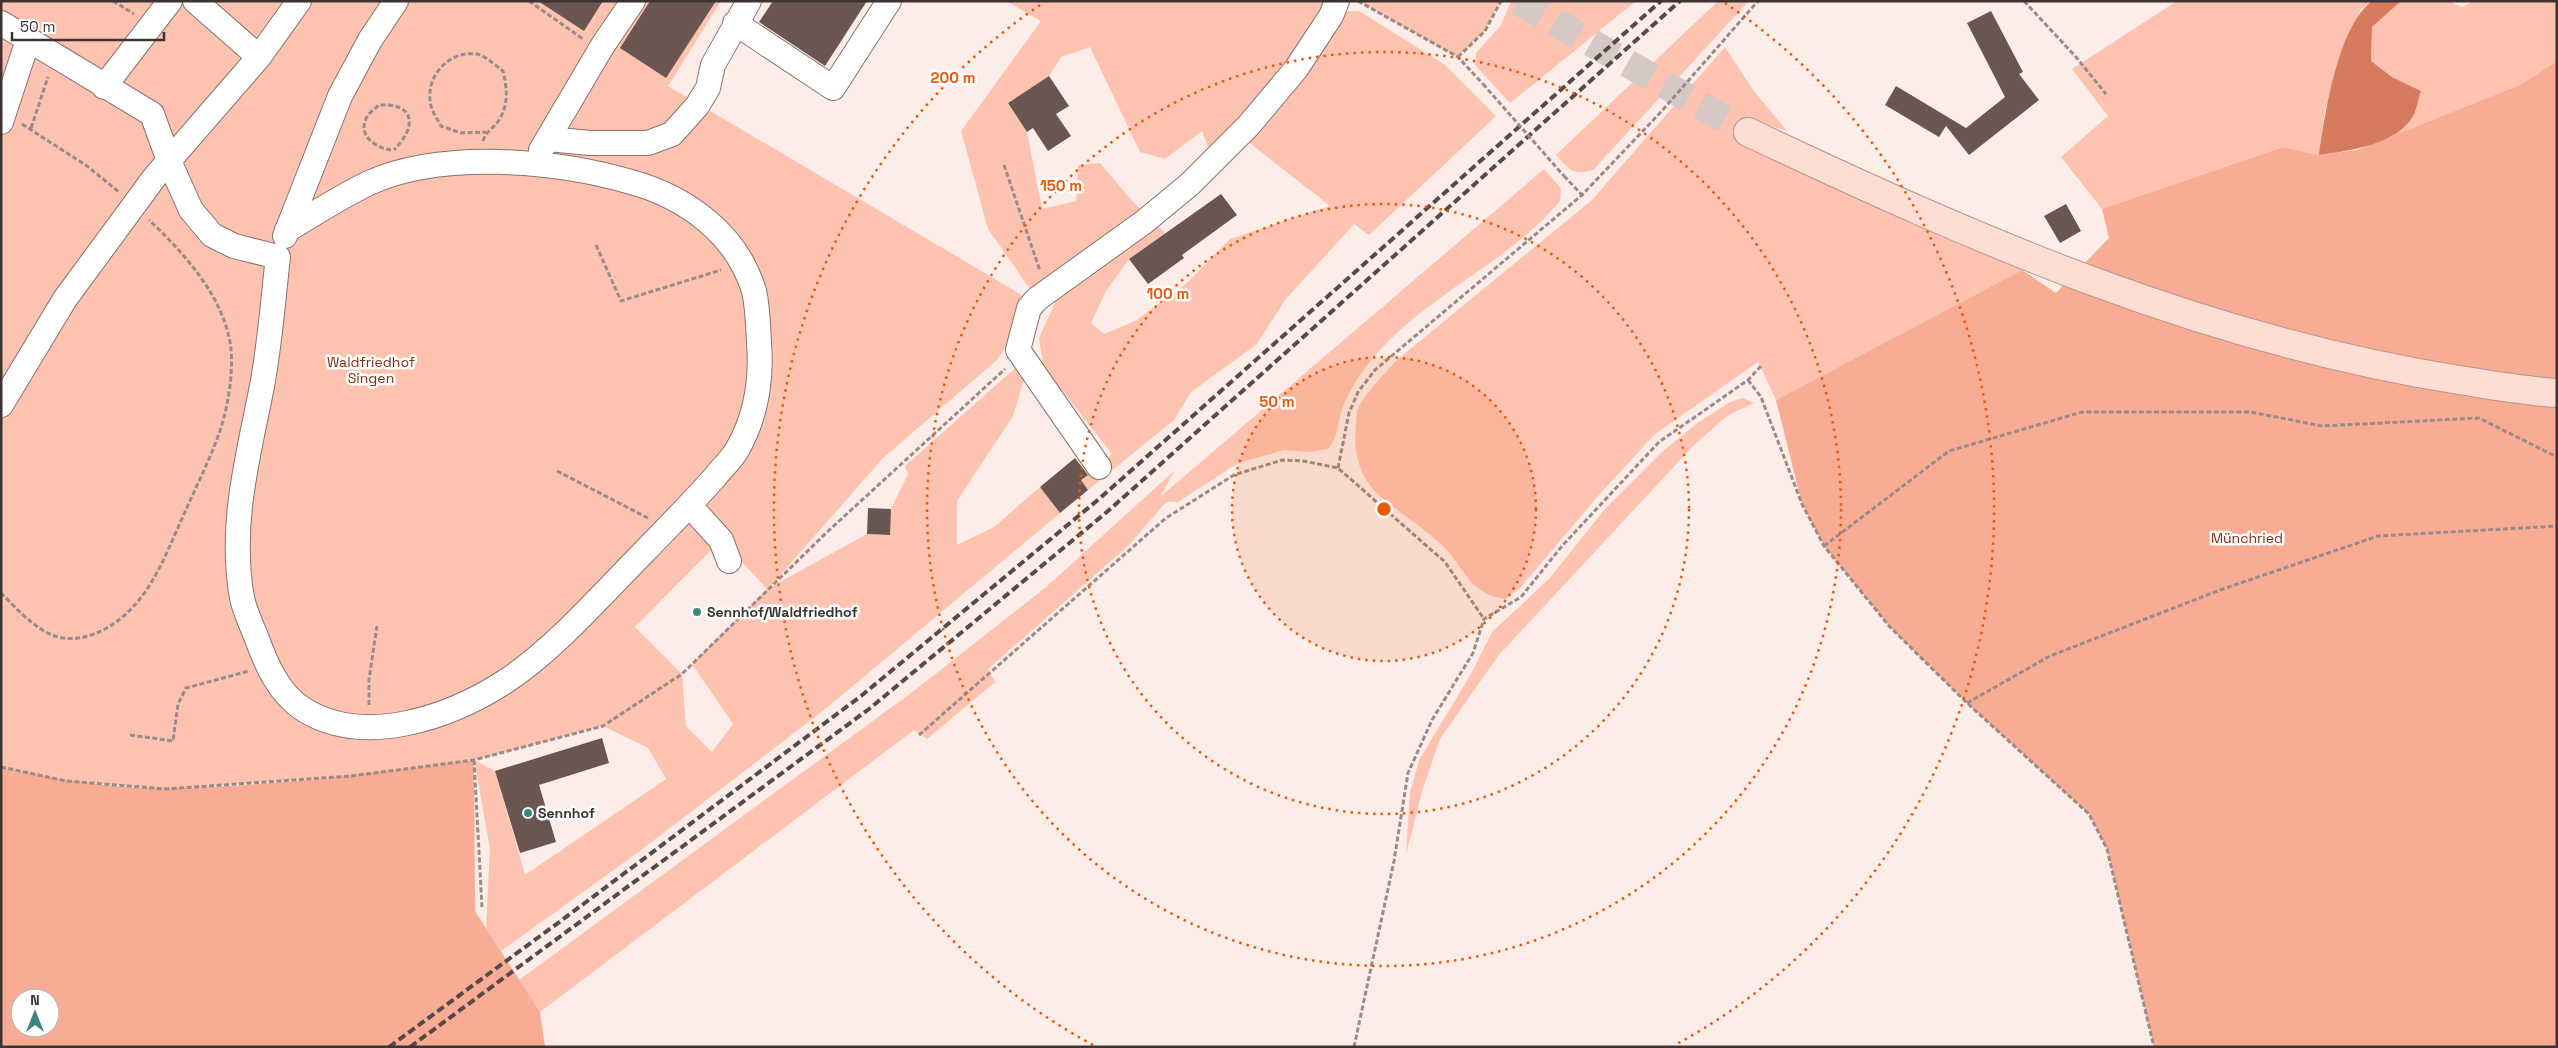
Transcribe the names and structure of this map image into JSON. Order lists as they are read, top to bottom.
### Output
{
  "parks": ["Waldfriedhof Singen", "Münchried"],
  "places": ["Sennhof/Waldfriedhof", "Sennhof"],
  "scale_bar": "50 m",
  "north": "top",
  "rings": [
    "200 m",
    "150 m",
    "100 m",
    "50 m"
  ]
}
